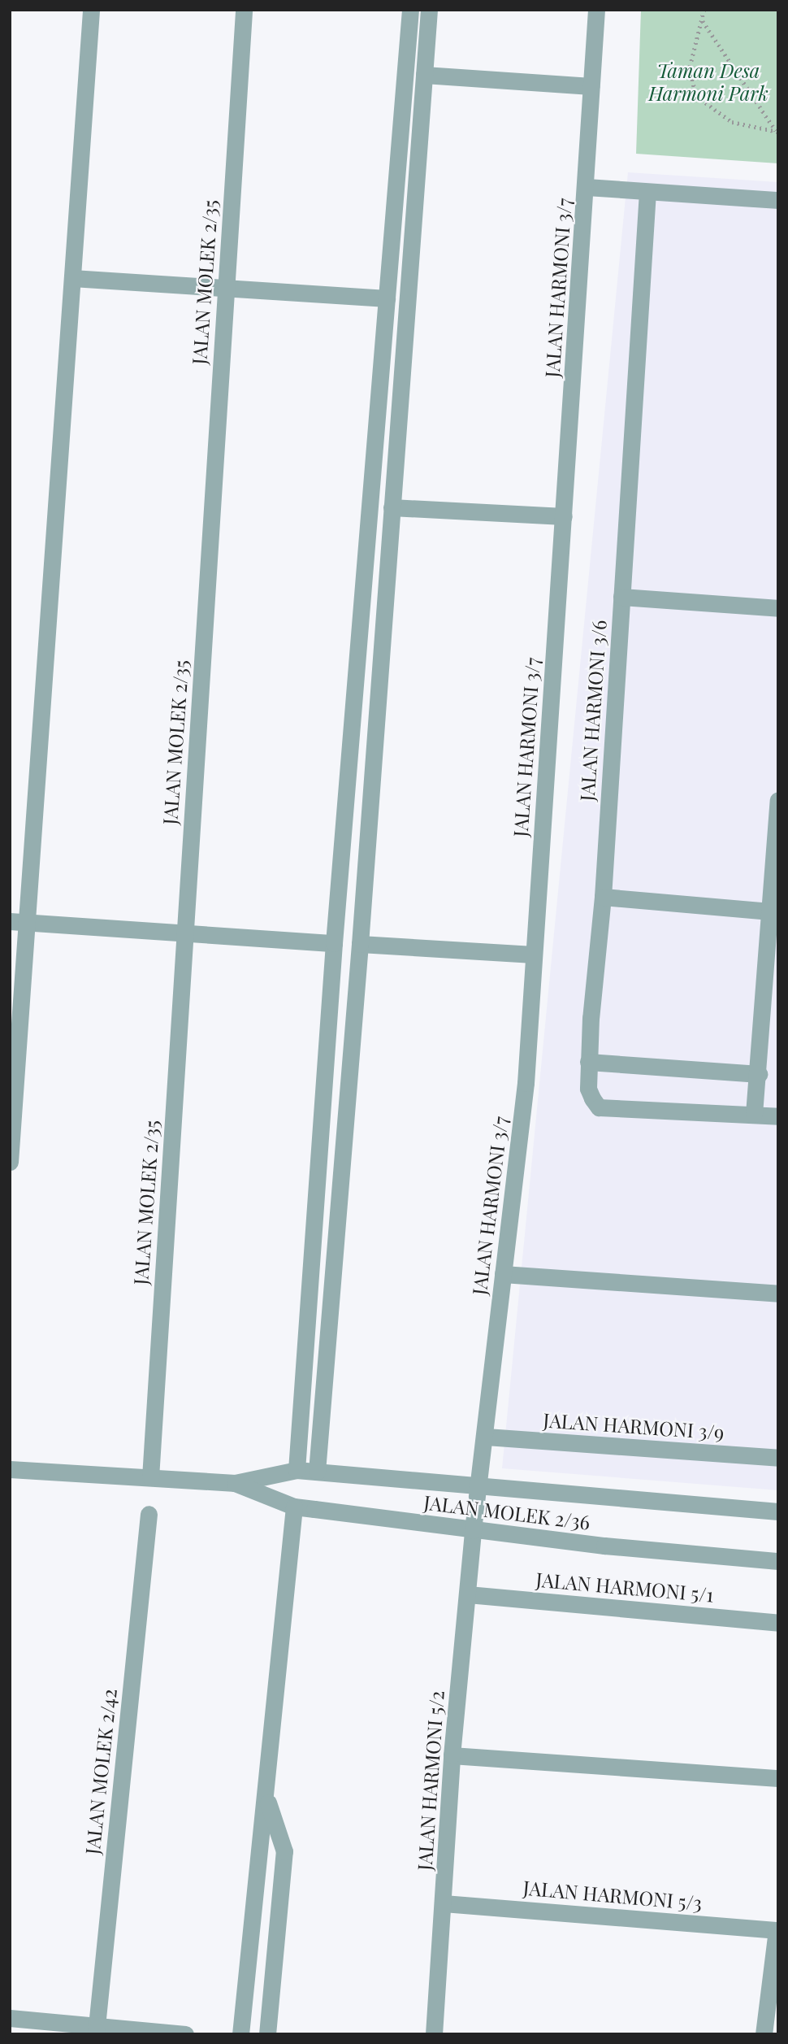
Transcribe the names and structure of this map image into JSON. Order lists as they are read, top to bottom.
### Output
{
  "streets": {
    "street": [
      "JALAN MOLEK 2/35",
      "JALAN HARMONI 3/7",
      "JALAN HARMONI 3/6",
      "JALAN HARMONI 3/9",
      "JALAN MOLEK 2/36",
      "JALAN HARMONI 5/1",
      "JALAN MOLEK 2/42",
      "JALAN HARMONI 5/2",
      "JALAN HARMONI 5/3"
    ]
  },
  "crossings": [
    ["JALAN MOLEK 2/35", "JALAN MOLEK 2/36"],
    ["JALAN HARMONI 3/7", "JALAN HARMONI 3/9"],
    ["JALAN HARMONI 3/7", "JALAN MOLEK 2/36"],
    ["JALAN HARMONI 3/7", "JALAN HARMONI 5/2"],
    ["JALAN MOLEK 2/36", "JALAN HARMONI 5/2"],
    ["JALAN HARMONI 5/1", "JALAN HARMONI 5/2"],
    ["JALAN HARMONI 5/2", "JALAN HARMONI 5/3"]
  ],
  "parks": ["Taman Desa Harmoni Park"]
}
